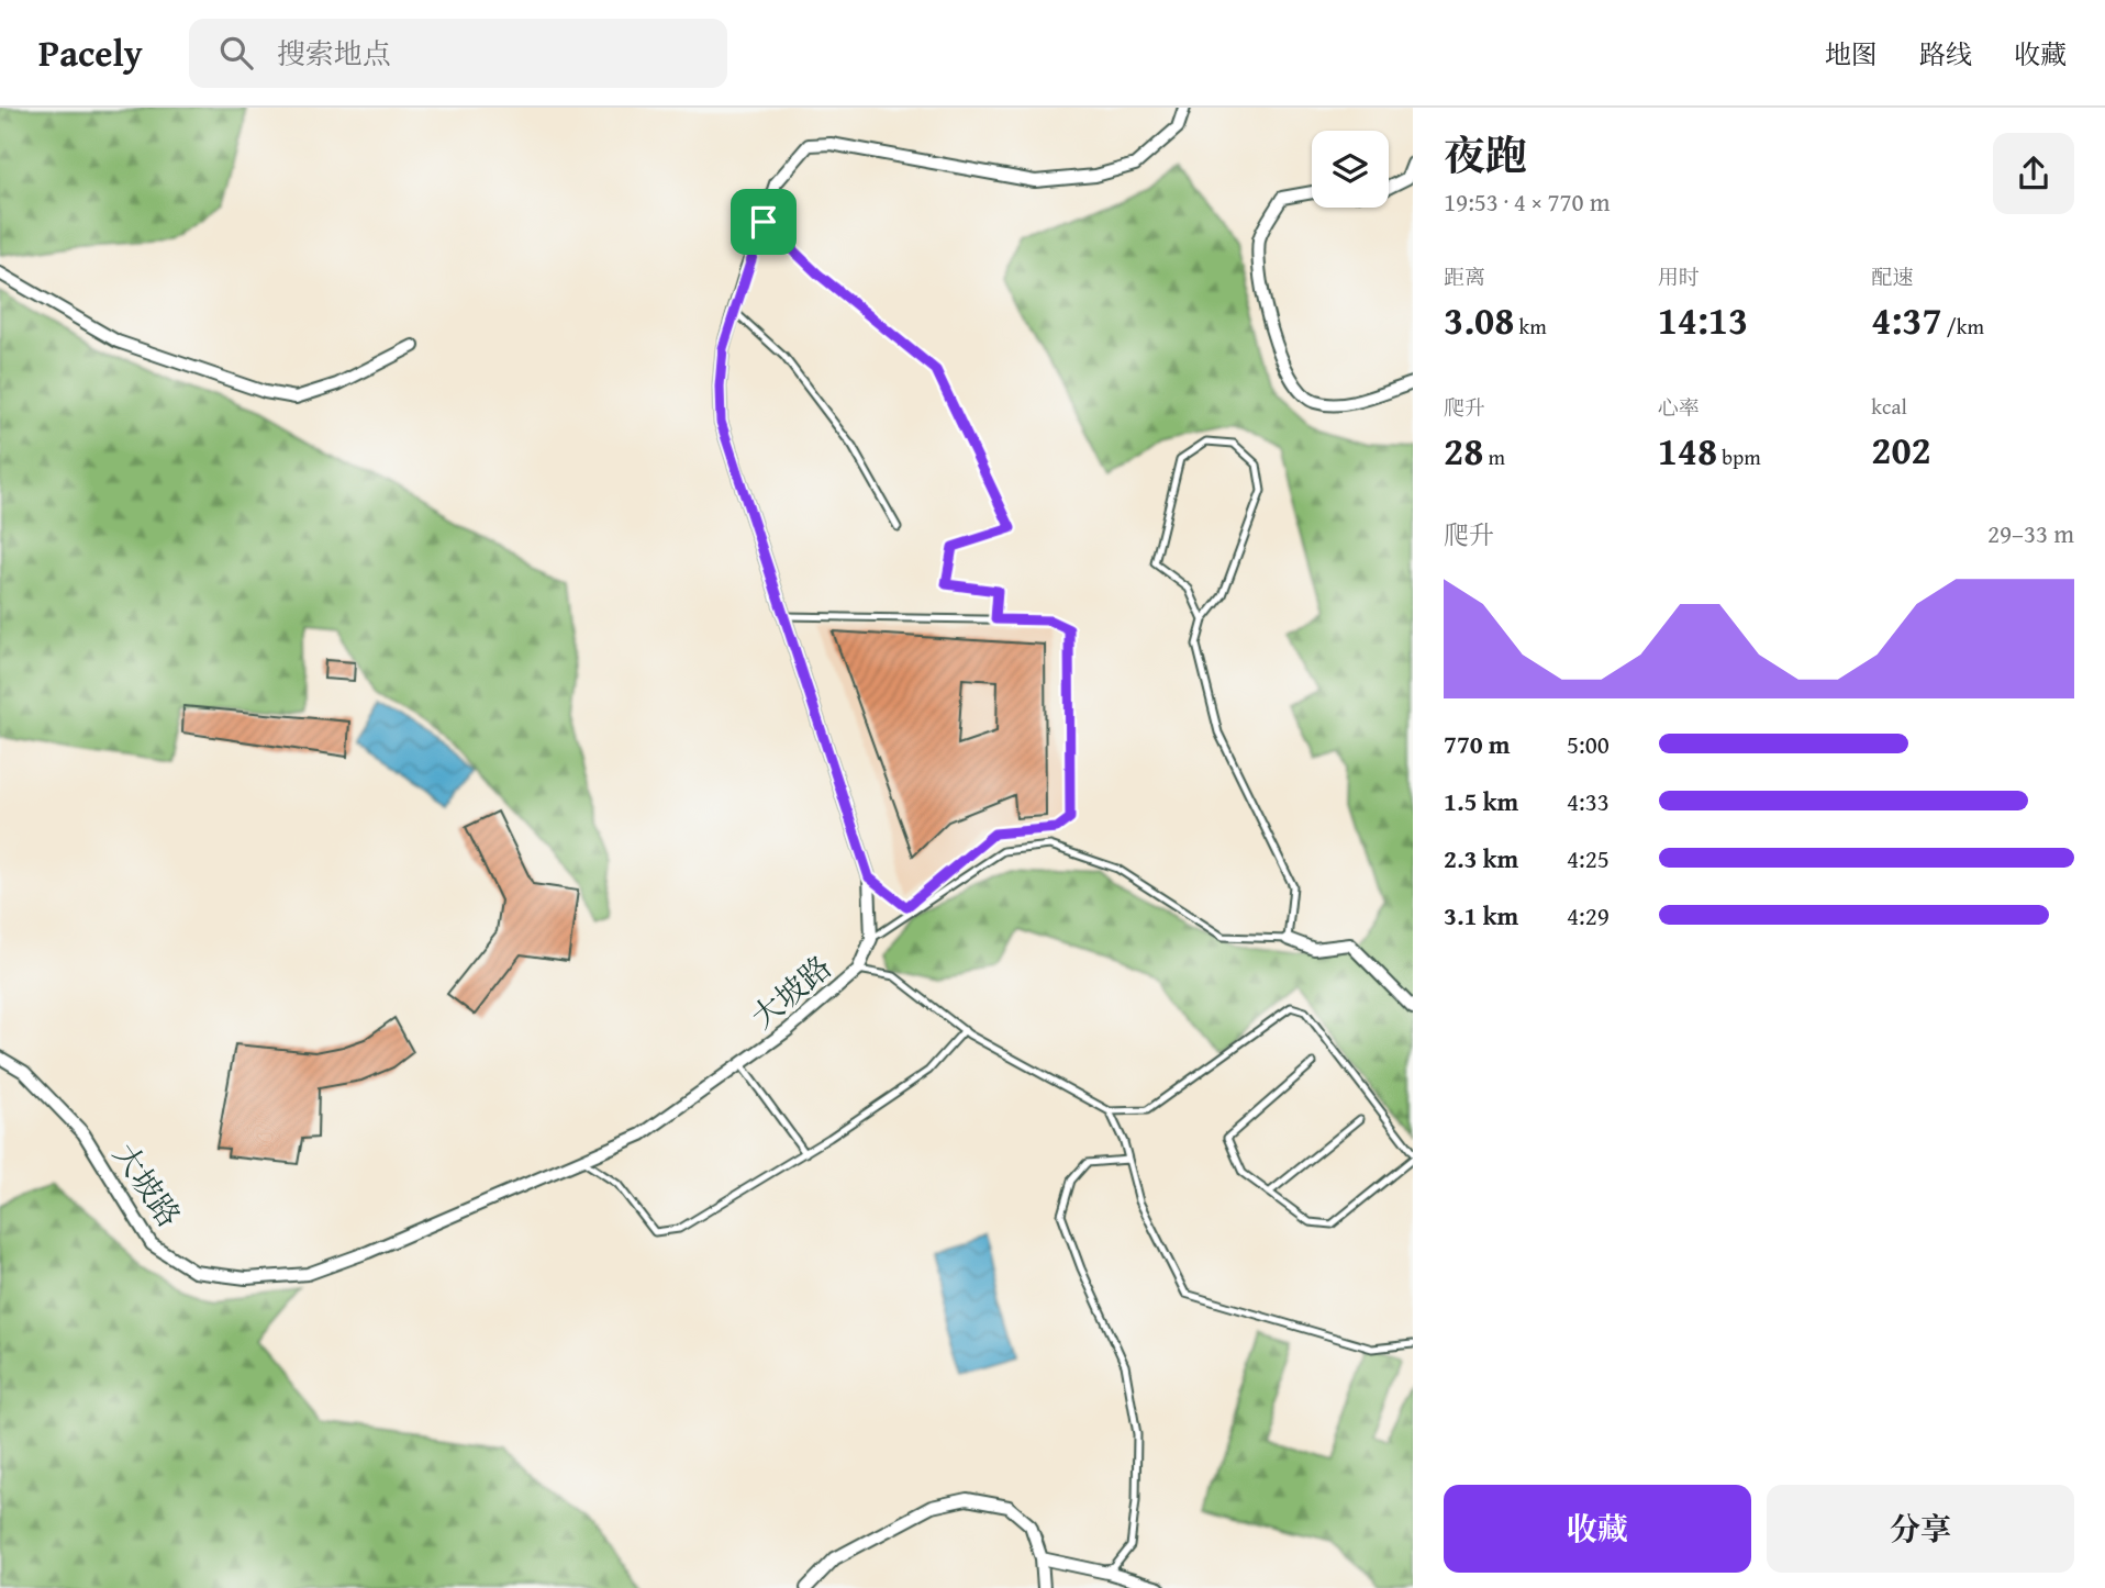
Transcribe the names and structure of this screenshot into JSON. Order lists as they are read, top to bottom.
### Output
{
  "streets": {
    "street": ["大坡路"]
  },
  "page": {
    "header": "Pacely",
    "search": "搜索地点",
    "nav": ["地图", "路线", "收藏"],
    "heading": ["夜跑", "19:53 · 4 × 770 m"],
    "stats": [
      ["距离", "3.08 km"],
      ["用时", "14:13"],
      ["配速", "4:37 /km"],
      ["爬升", "28 m"],
      ["心率", "148 bpm"],
      ["kcal", "202"]
    ],
    "chart": ["爬升", "29–33 m"],
    "list": [
      {
        "name": "770 m",
        "note": "5:00"
      },
      {
        "name": "1.5 km",
        "note": "4:33"
      },
      {
        "name": "2.3 km",
        "note": "4:25"
      },
      {
        "name": "3.1 km",
        "note": "4:29"
      }
    ],
    "buttons": ["收藏", "分享"]
  }
}
